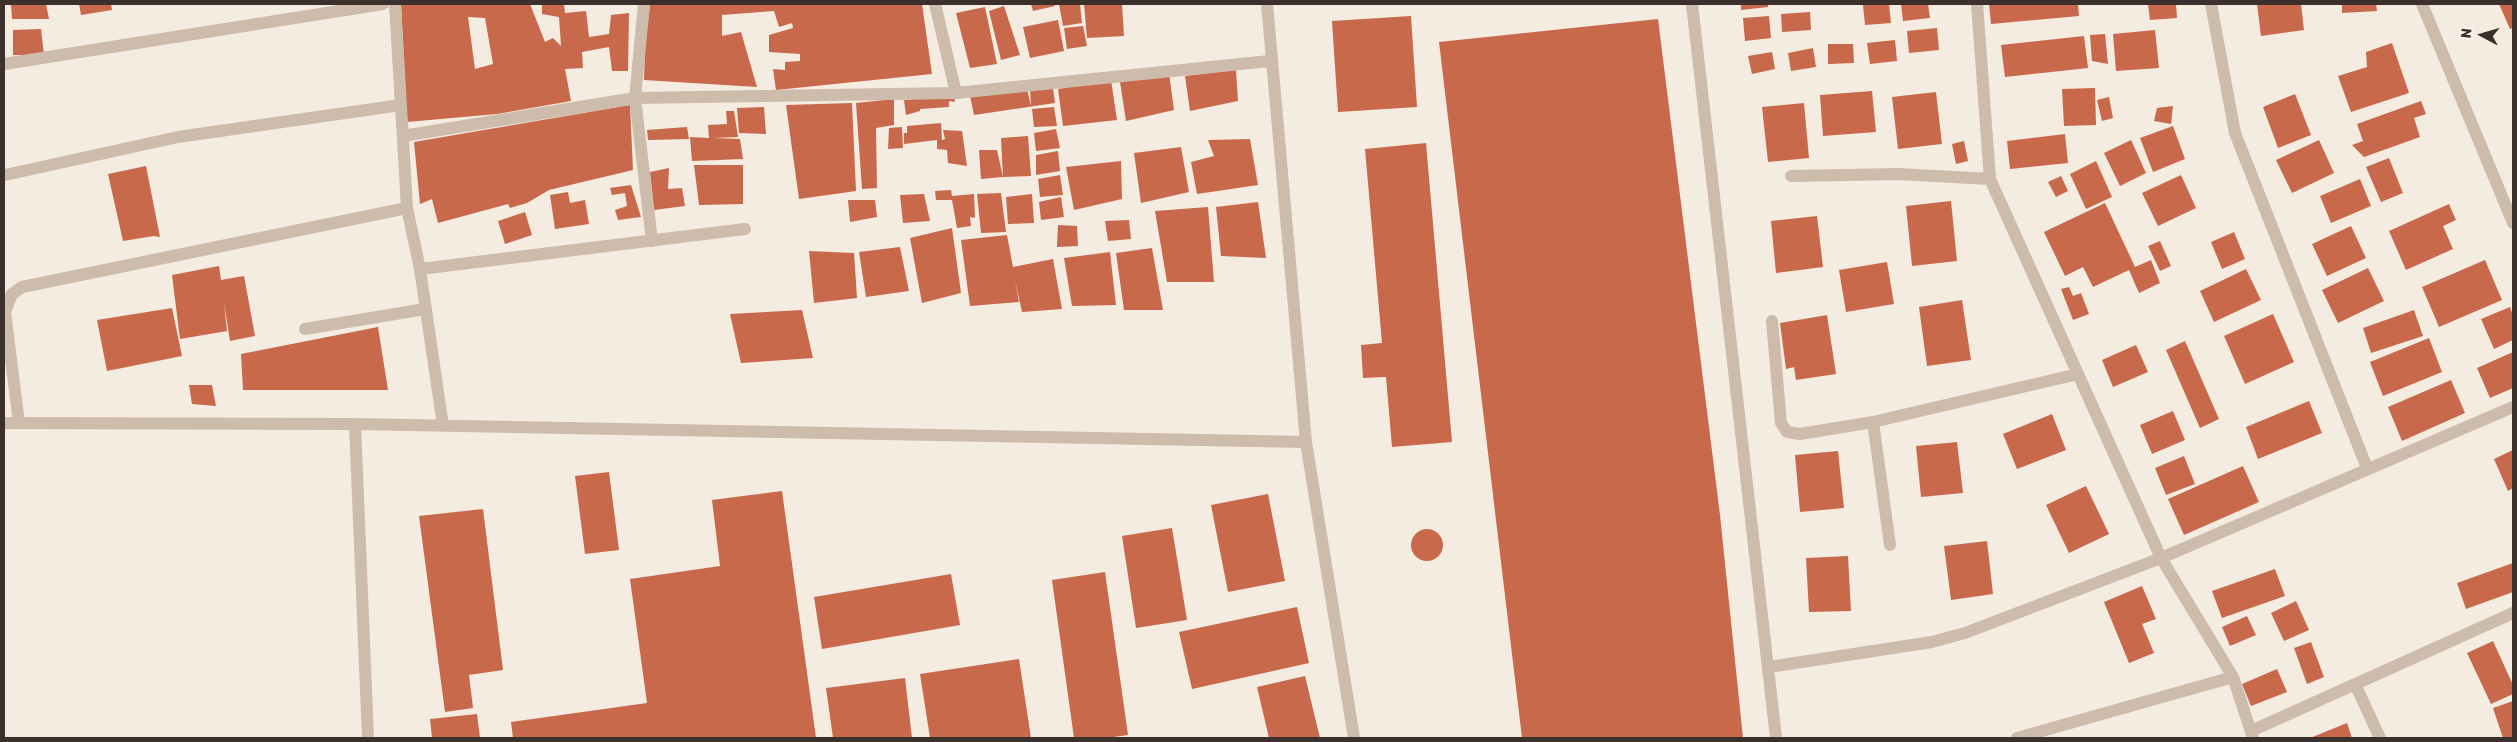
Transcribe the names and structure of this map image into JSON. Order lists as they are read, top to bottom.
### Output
{
  "north": "left"
}
